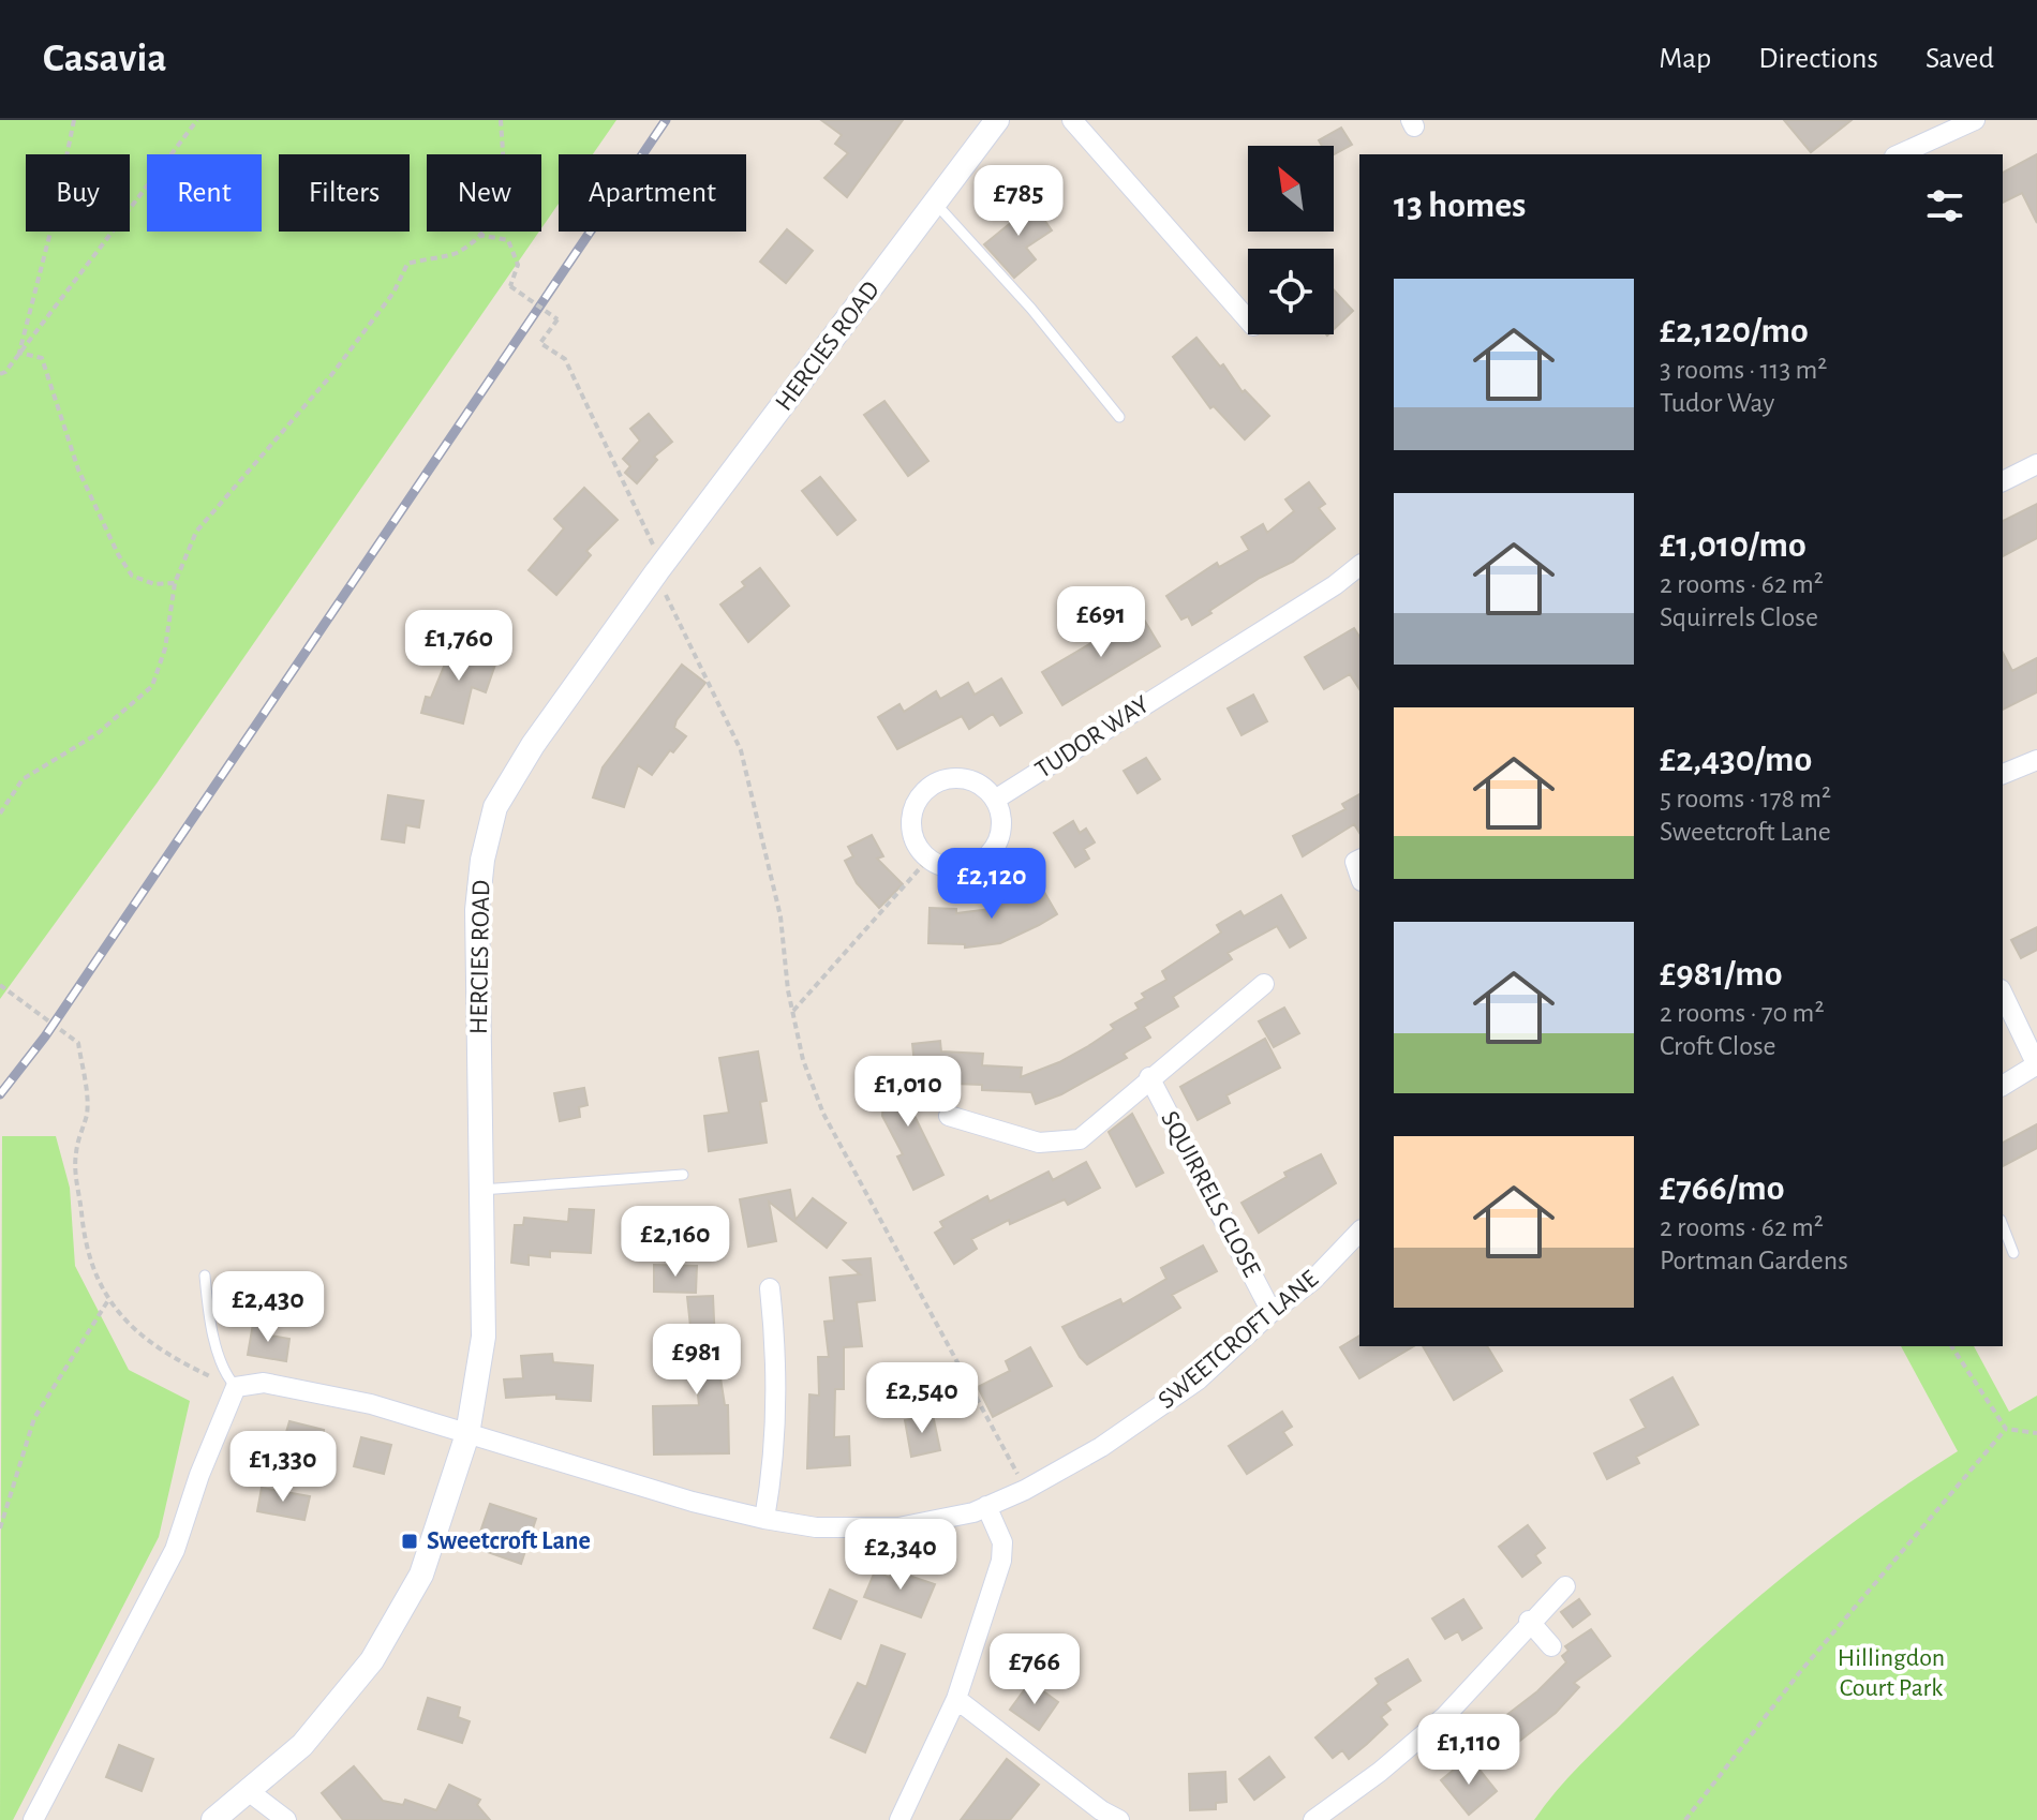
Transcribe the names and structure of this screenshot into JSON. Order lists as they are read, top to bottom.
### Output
{
  "streets": {
    "street": [
      "HERCIES ROAD",
      "TUDOR WAY",
      "SQUIRRELS CLOSE",
      "SWEETCROFT LANE"
    ]
  },
  "crossings": [
    ["HERCIES ROAD", "SWEETCROFT LANE"],
    ["SQUIRRELS CLOSE", "SWEETCROFT LANE"]
  ],
  "parks": ["Hillingdon Court Park"],
  "places": {
    "transit": ["Sweetcroft Lane"]
  },
  "north": "top left",
  "page": {
    "header": "Casavia",
    "nav": ["Map", "Directions", "Saved"],
    "chip": [
      "Buy",
      "Rent",
      "Filters",
      "New",
      "Apartment"
    ],
    "heading": "13 homes",
    "price": [
      "£785",
      "£691",
      "£1,760",
      "£2,120",
      "£1,010",
      "£2,160",
      "£2,430",
      "£981",
      "£2,540",
      "£1,330",
      "£2,340",
      "£766",
      "£1,110"
    ],
    "list": [
      {
        "name": "£2,120/mo",
        "note": "3 rooms · 113 m² · Tudor Way"
      },
      {
        "name": "£1,010/mo",
        "note": "2 rooms · 62 m² · Squirrels Close"
      },
      {
        "name": "£2,430/mo",
        "note": "5 rooms · 178 m² · Sweetcroft Lane"
      },
      {
        "name": "£981/mo",
        "note": "2 rooms · 70 m² · Croft Close"
      },
      {
        "name": "£766/mo",
        "note": "2 rooms · 62 m² · Portman Gardens"
      }
    ]
  }
}
